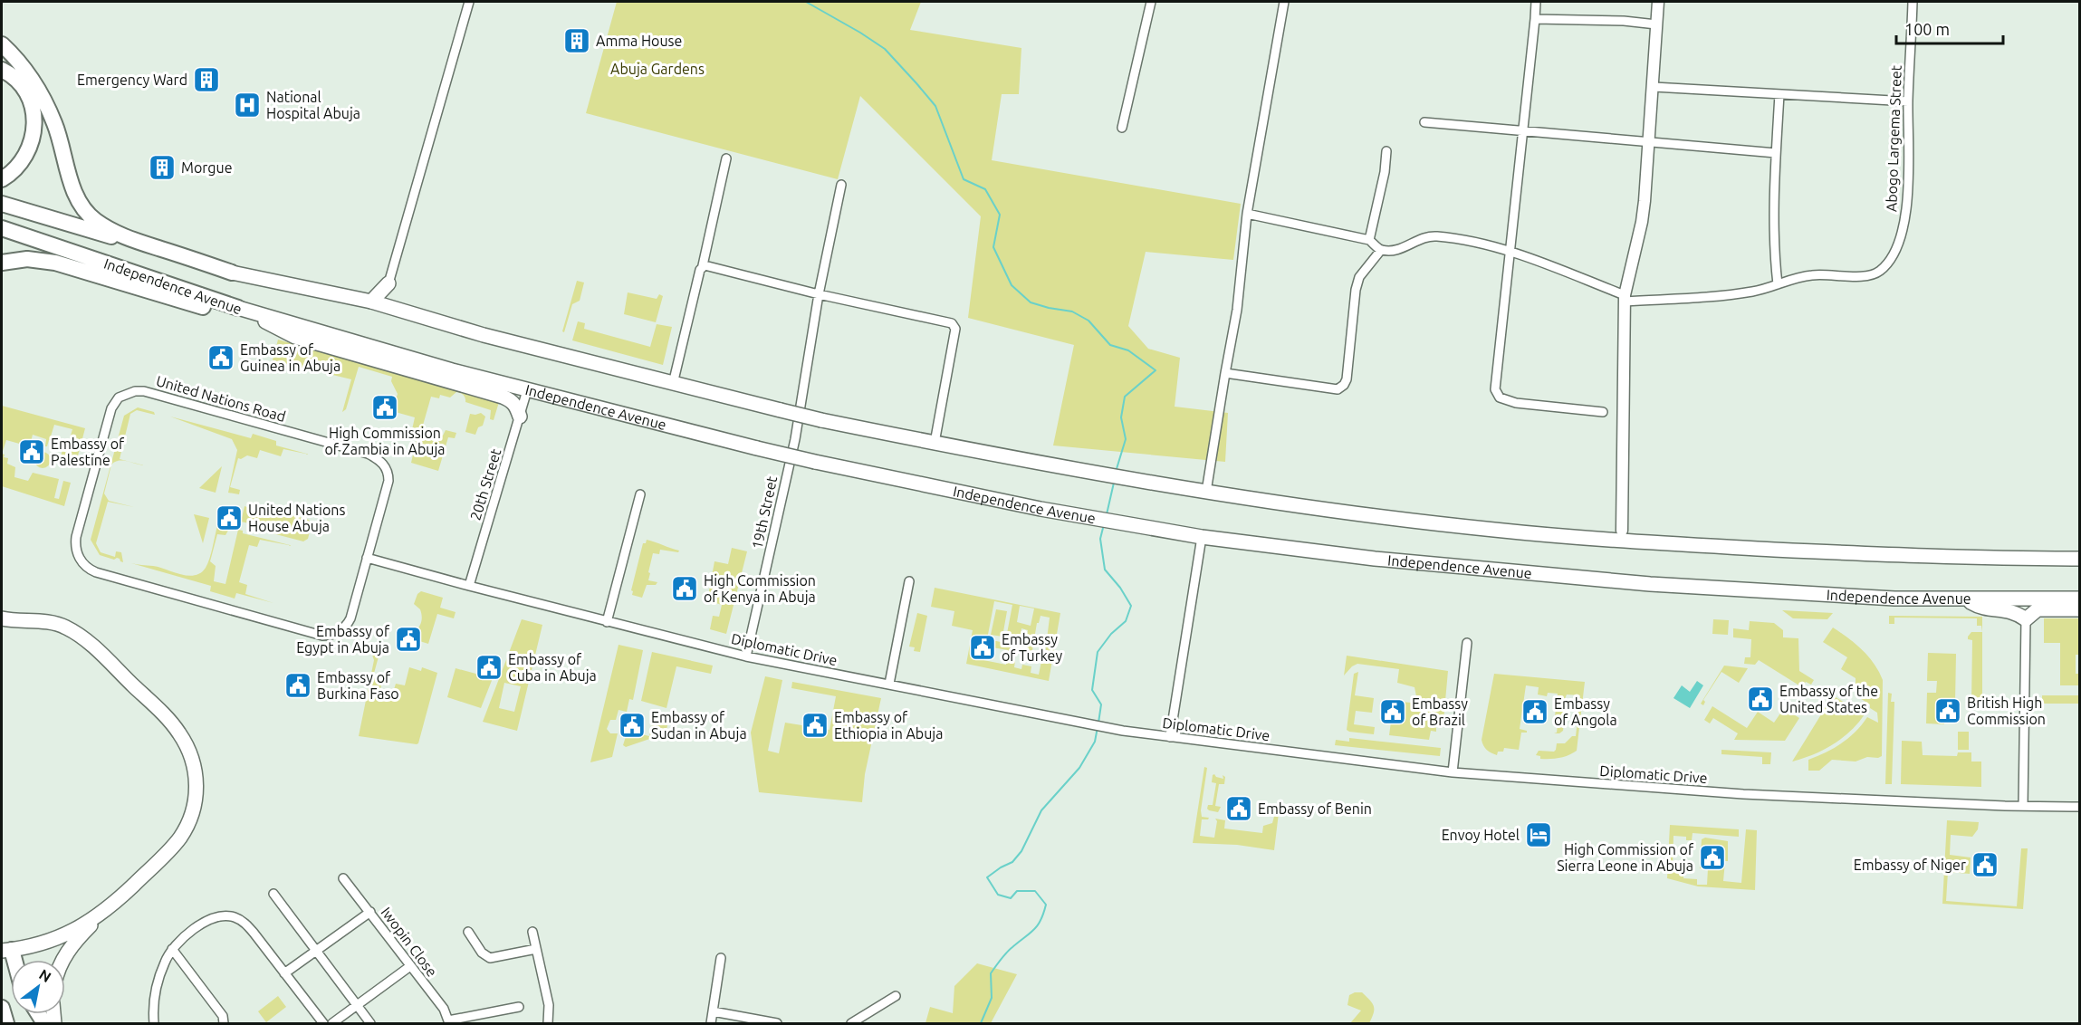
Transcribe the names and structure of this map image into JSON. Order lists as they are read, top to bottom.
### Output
{
  "streets": {
    "highway": ["Independence Avenue"],
    "street": [
      "Abogo Largema Street",
      "United Nations Road",
      "20th Street",
      "19th Street",
      "Diplomatic Drive",
      "Iwopin Close"
    ]
  },
  "crossings": [
    ["Independence Avenue", "20th Street"],
    ["United Nations Road", "Diplomatic Drive"],
    ["20th Street", "Diplomatic Drive"],
    ["19th Street", "Diplomatic Drive"]
  ],
  "parks": ["Abuja Gardens"],
  "places": {
    "building": ["Amma House", "Emergency Ward", "Morgue"],
    "hospital": ["National Hospital Abuja"],
    "public building": [
      "Embassy of Guinea in Abuja",
      "High Commission of Zambia in Abuja",
      "Embassy of Palestine",
      "United Nations House Abuja",
      "High Commission of Kenya in Abuja",
      "Embassy of Egypt in Abuja",
      "Embassy of Turkey",
      "Embassy of Cuba in Abuja",
      "Embassy of Burkina Faso",
      "Embassy of the United States",
      "British High Commission",
      "Embassy of Brazil",
      "Embassy of Angola",
      "Embassy of Sudan in Abuja",
      "Embassy of Ethiopia in Abuja",
      "Embassy of Benin",
      "High Commission of Sierra Leone in Abuja",
      "Embassy of Niger"
    ],
    "hotel": ["Envoy Hotel"]
  },
  "scale_bar": "100 m",
  "north": "top right"
}
